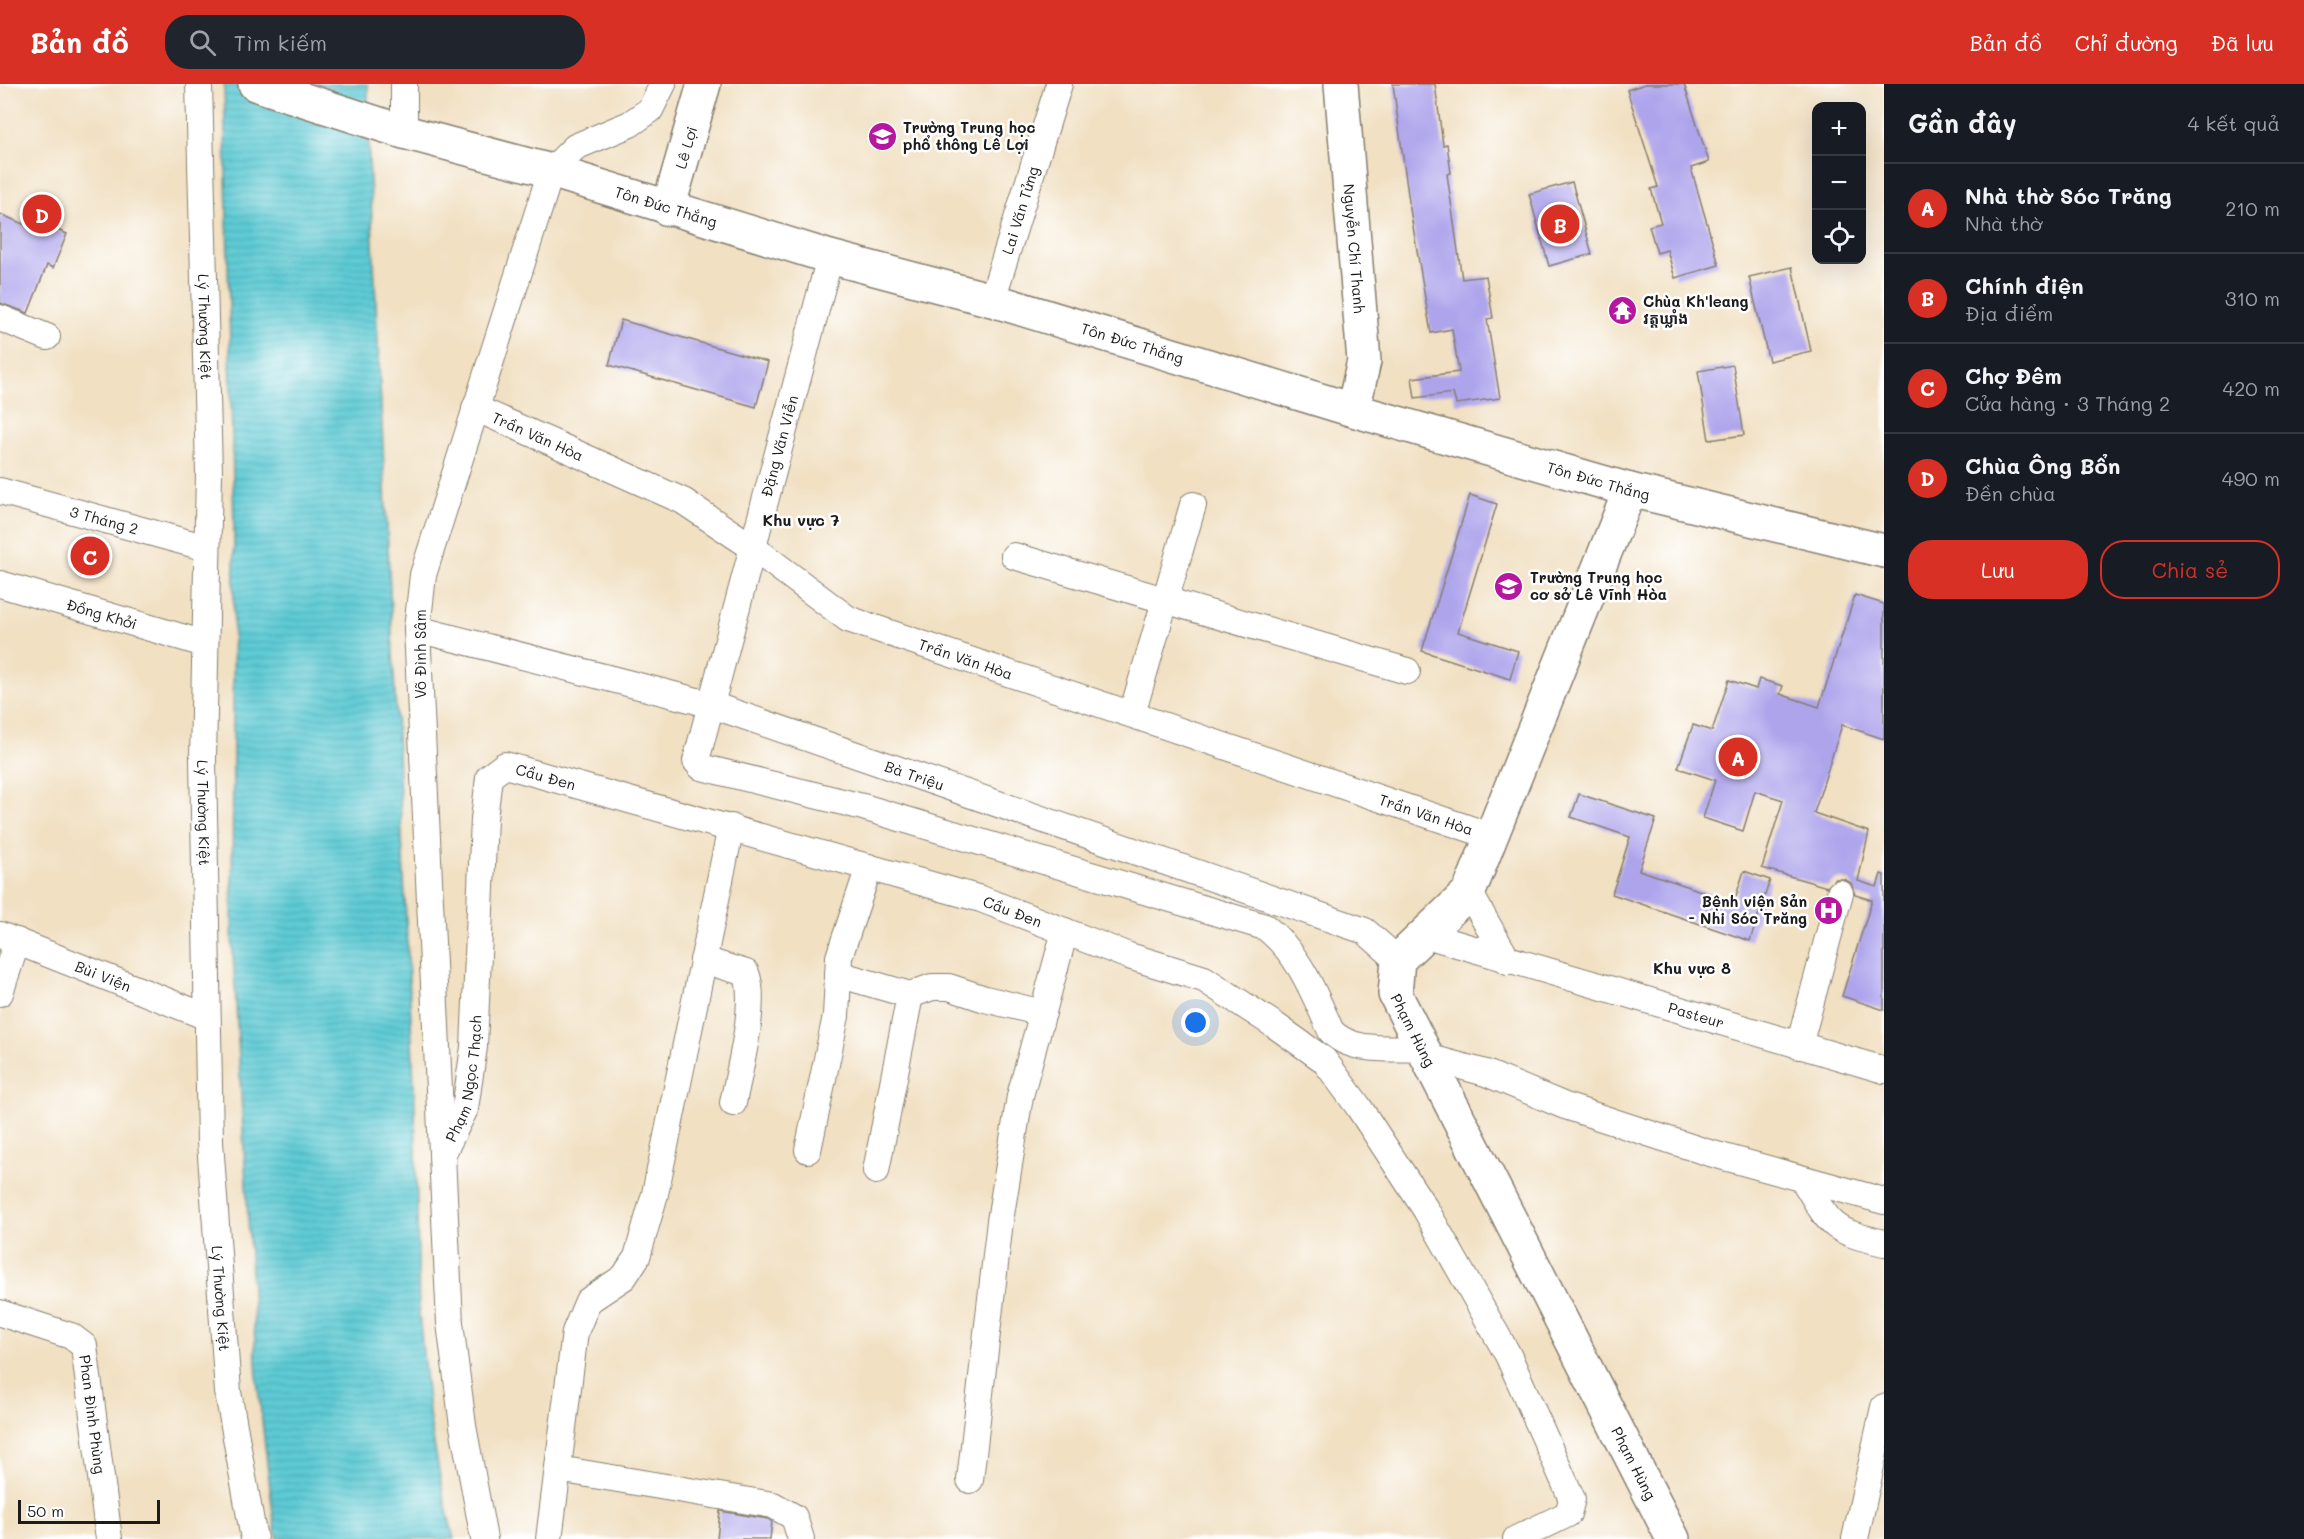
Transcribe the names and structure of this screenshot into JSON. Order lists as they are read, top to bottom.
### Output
{
  "streets": {
    "main road": [
      "Lê Lợi",
      "Tôn Đức Thắng",
      "Nguyễn Chí Thanh",
      "Phạm Hùng"
    ],
    "street": [
      "Lai Văn Tửng",
      "Lý Thường Kiệt",
      "Trần Văn Hòa",
      "Đặng Văn Viễn",
      "3 Tháng 2",
      "Đồng Khởi",
      "Võ Đình Sâm",
      "Bà Triệu",
      "Cầu Đen",
      "Bùi Viện",
      "Pasteur",
      "Phạm Ngọc Thạch",
      "Phan Đình Phùng"
    ]
  },
  "crossings": [
    ["Lê Lợi", "Tôn Đức Thắng"],
    ["Tôn Đức Thắng", "Lai Văn Tửng"],
    ["Tôn Đức Thắng", "Nguyễn Chí Thanh"],
    ["Tôn Đức Thắng", "Đặng Văn Viễn"],
    ["Tôn Đức Thắng", "Võ Đình Sâm"],
    ["Lý Thường Kiệt", "3 Tháng 2"],
    ["Lý Thường Kiệt", "Đồng Khởi"],
    ["Lý Thường Kiệt", "Bùi Viện"],
    ["Trần Văn Hòa", "Đặng Văn Viễn"],
    ["Trần Văn Hòa", "Võ Đình Sâm"],
    ["Đặng Văn Viễn", "Bà Triệu"],
    ["Đặng Văn Viễn", "Phạm Hùng"],
    ["Võ Đình Sâm", "Bà Triệu"],
    ["Võ Đình Sâm", "Phạm Ngọc Thạch"],
    ["Bà Triệu", "Phạm Hùng"],
    ["Cầu Đen", "Phạm Ngọc Thạch"]
  ],
  "districts": ["Khu vực 7", "Khu vực 8"],
  "places": {
    "school or university": ["Trường Trung học phổ thông Lê Lợi", "Trường Trung học cơ sở Lê Vĩnh Hòa"],
    "temple": ["Chùa Kh'leang វត្តឃ្លាំង"],
    "hospital": ["Bệnh viện Sản - Nhi Sóc Trăng"]
  },
  "scale_bar": "50 m",
  "page": {
    "header": "Bản đồ",
    "search": "Tìm kiếm",
    "nav": ["Bản đồ", "Chỉ đường", "Đã lưu"],
    "heading": ["Gần đây", "4 kết quả"],
    "map_buttons": ["+", "−"],
    "list": [
      {
        "mark": "A",
        "name": "Nhà thờ Sóc Trăng",
        "note": "Nhà thờ",
        "value": "210 m"
      },
      {
        "mark": "B",
        "name": "Chính điện",
        "note": "Địa điểm",
        "value": "310 m"
      },
      {
        "mark": "C",
        "name": "Chợ Đêm",
        "note": "Cửa hàng · 3 Tháng 2",
        "value": "420 m"
      },
      {
        "mark": "D",
        "name": "Chùa Ông Bổn",
        "note": "Đền chùa",
        "value": "490 m"
      }
    ],
    "pins": [
      "D",
      "B",
      "C",
      "A"
    ],
    "buttons": ["Lưu", "Chia sẻ"],
    "scale": "50 m"
  }
}
